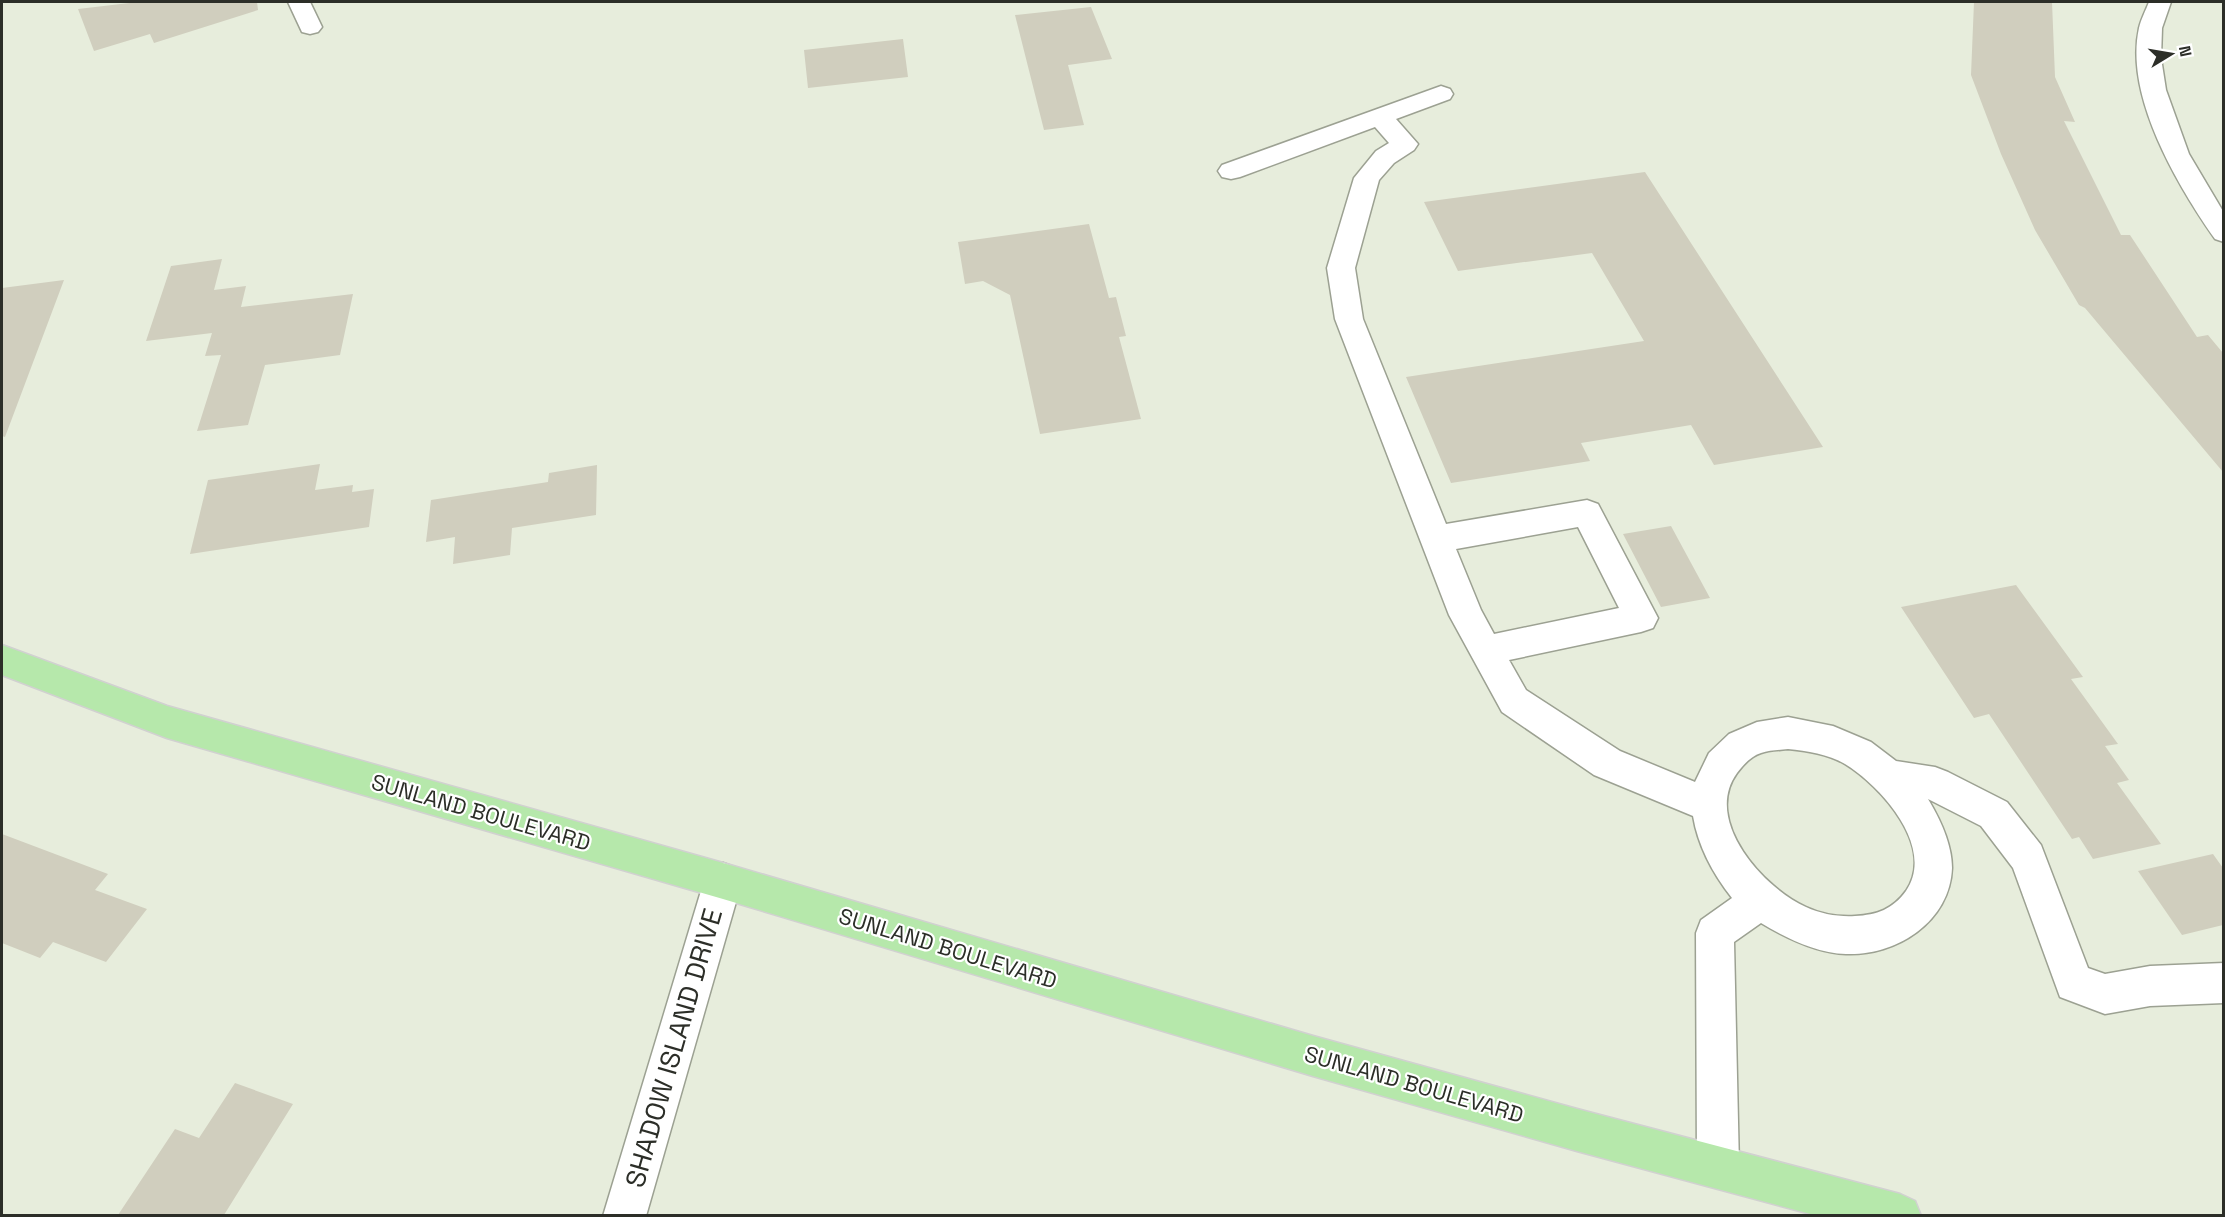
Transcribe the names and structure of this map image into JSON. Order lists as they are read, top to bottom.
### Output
{
  "streets": {
    "main road": ["SUNLAND BOULEVARD"],
    "street": ["SHADOW ISLAND DRIVE"]
  },
  "crossings": [
    ["SUNLAND BOULEVARD", "SHADOW ISLAND DRIVE"]
  ],
  "north": "right"
}
